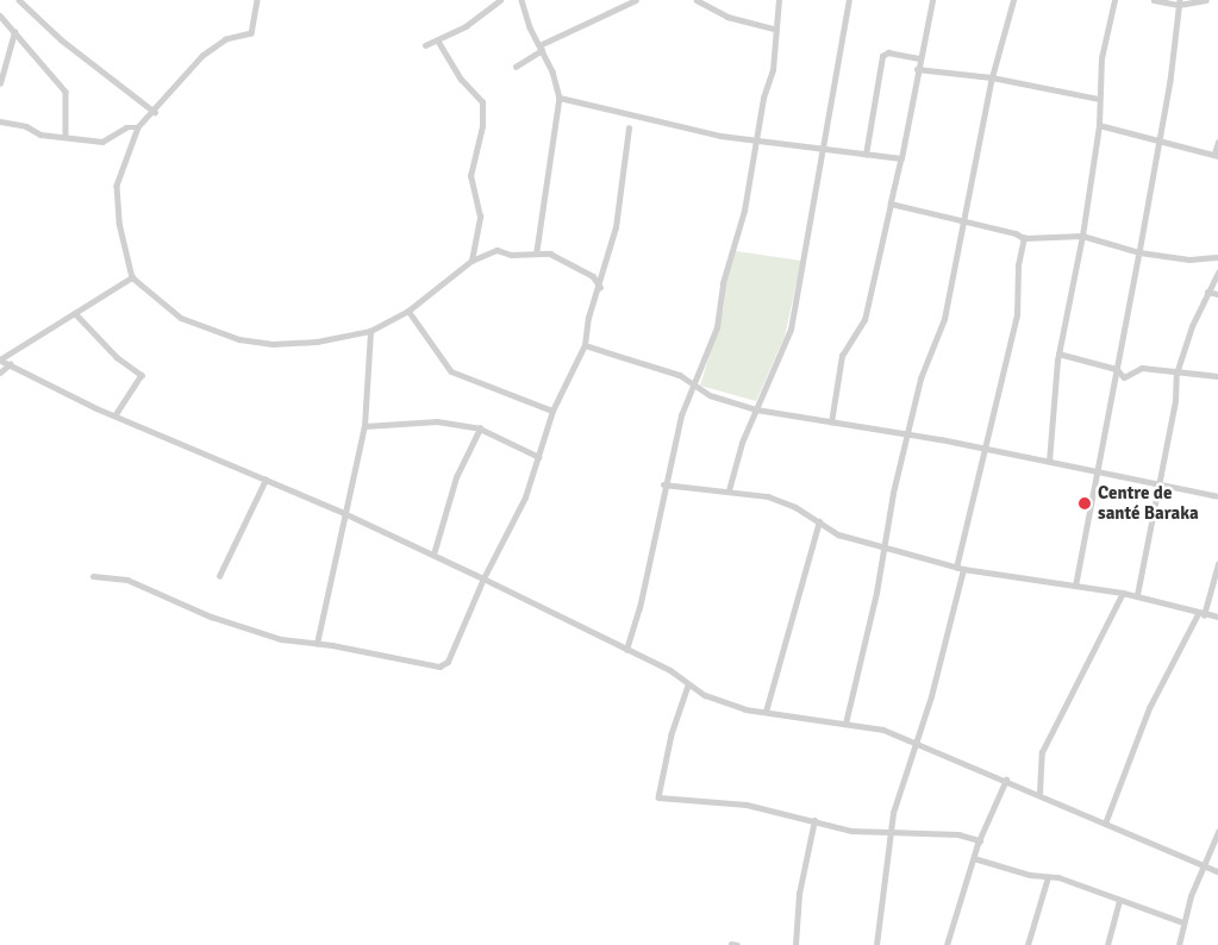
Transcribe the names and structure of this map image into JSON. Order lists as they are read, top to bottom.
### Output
{
  "places": ["Centre de santé Baraka"]
}
